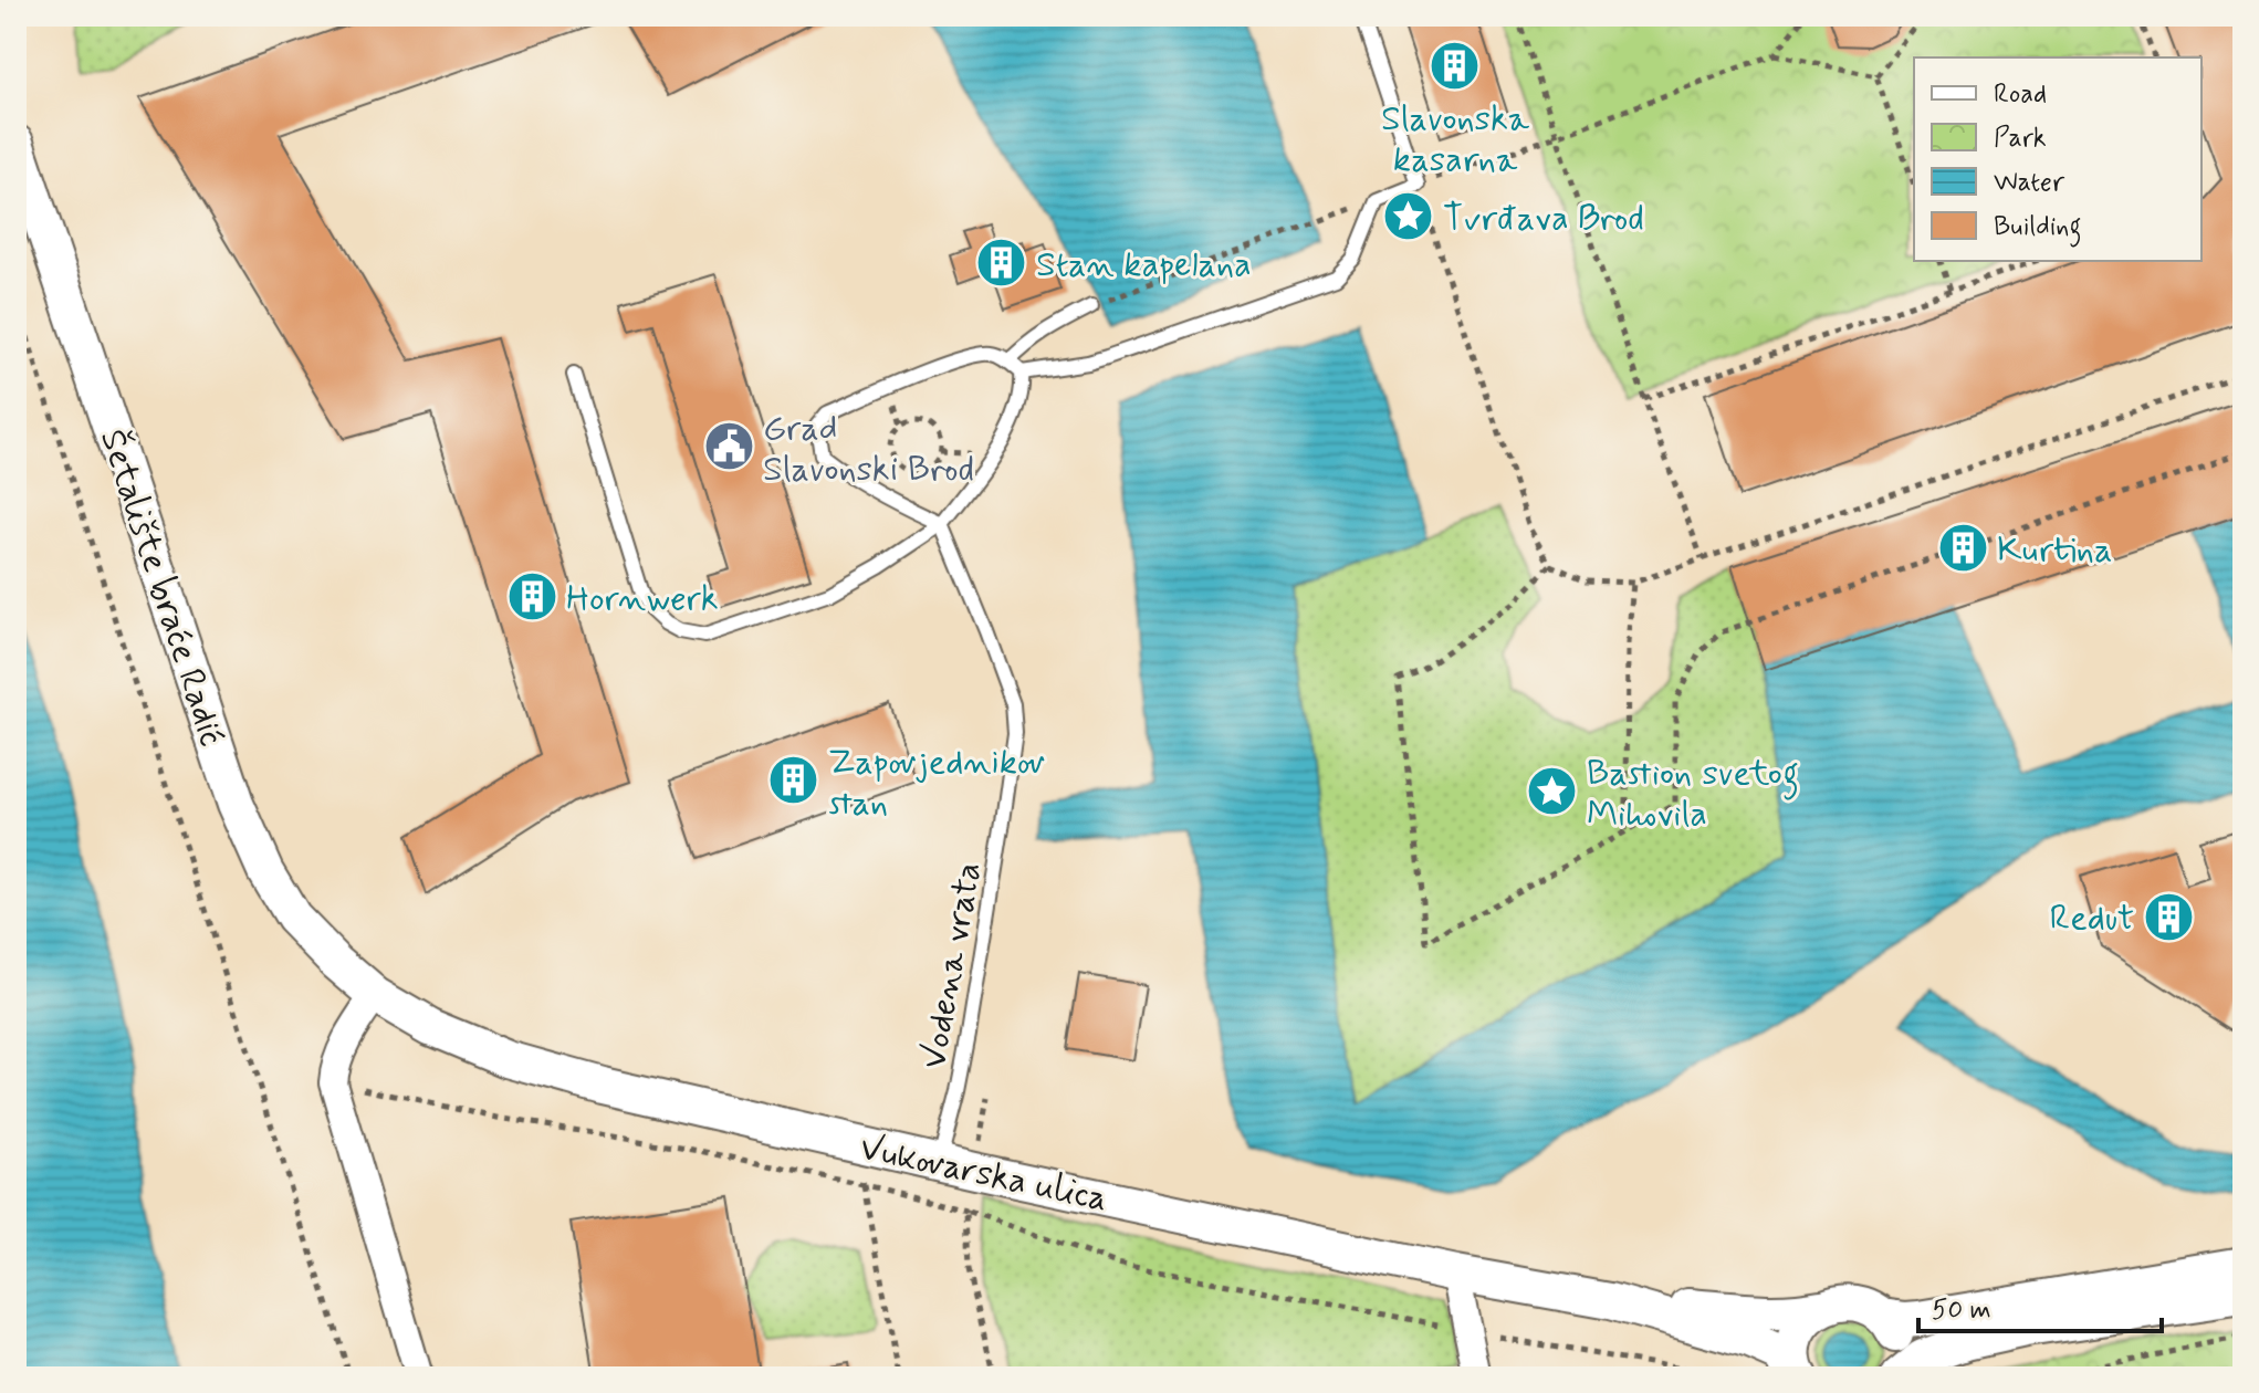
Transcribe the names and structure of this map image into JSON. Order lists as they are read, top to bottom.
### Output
{
  "streets": {
    "main road": ["Šetalište braće Radić", "Vukovarska ulica"],
    "lane": ["Vodena vrata"]
  },
  "crossings": [
    ["Šetalište braće Radić", "Vukovarska ulica"],
    ["Vodena vrata", "Vukovarska ulica"]
  ],
  "places": {
    "building": [
      "Slavonska kasarna",
      "Stan kapelana",
      "Kurtina",
      "Hornwerk",
      "Zapovjednikov stan",
      "Redut"
    ],
    "place": ["Tvrđava Brod", "Bastion svetog Mihovila"],
    "public building": ["Grad Slavonski Brod"]
  },
  "legend": [
    "Road",
    "Park",
    "Water",
    "Building"
  ],
  "scale_bar": "50 m"
}
